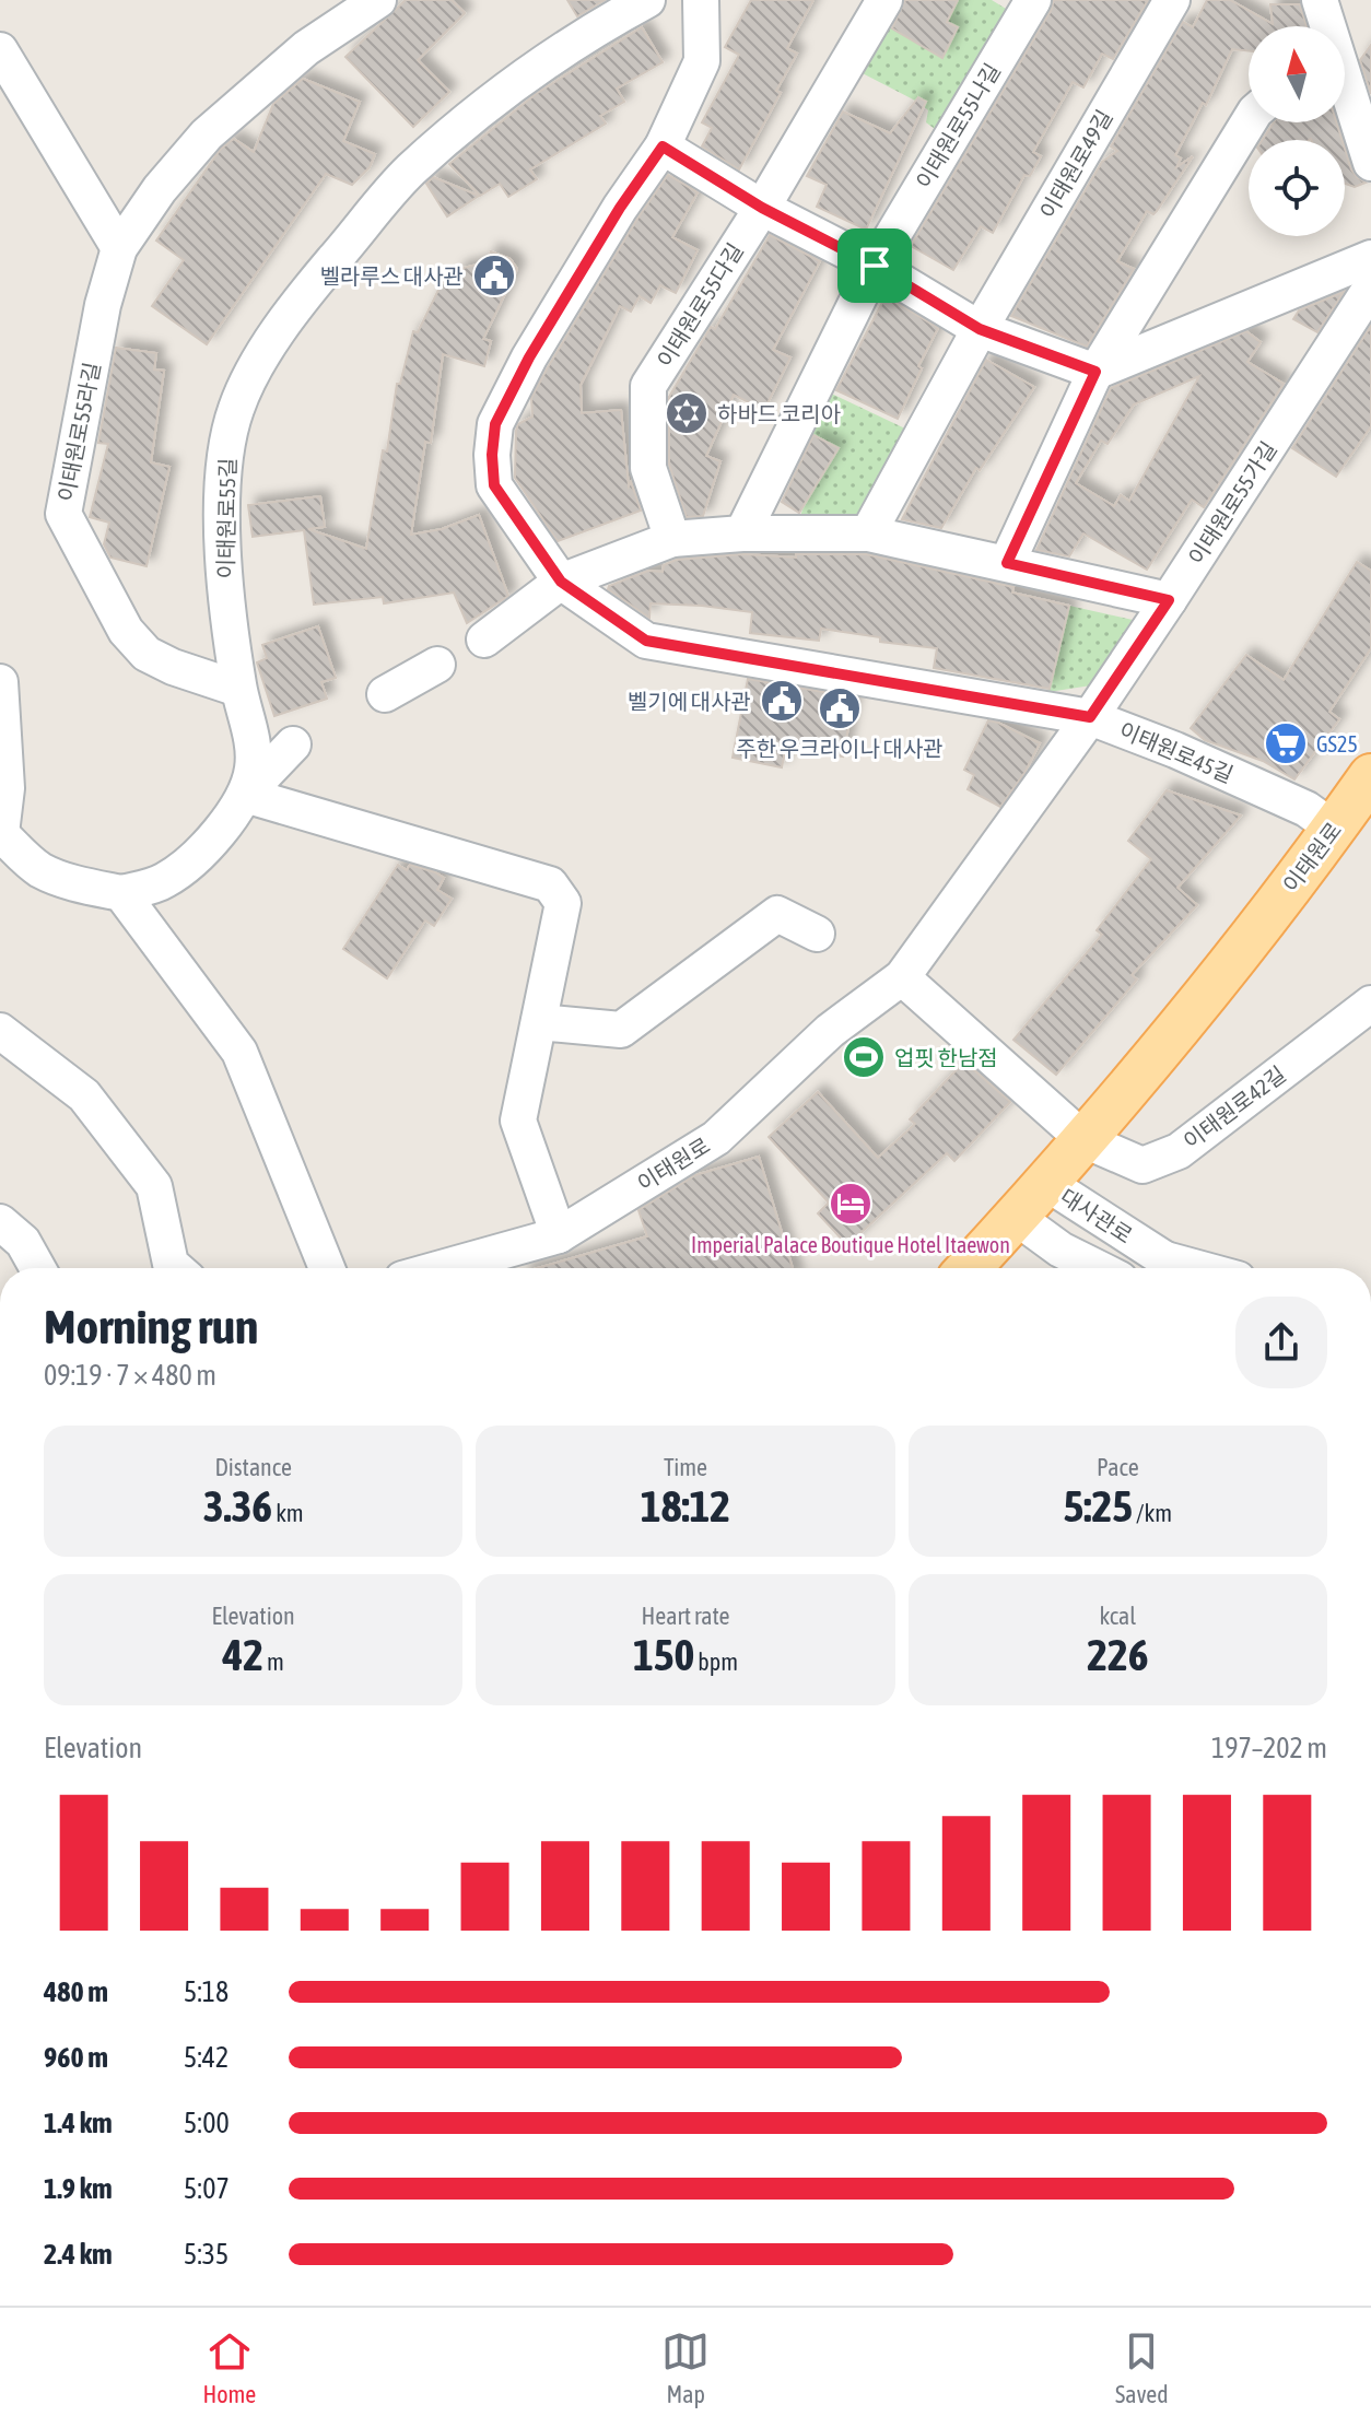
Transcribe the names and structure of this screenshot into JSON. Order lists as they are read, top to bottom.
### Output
{
  "streets": {
    "main road": ["이태원로"],
    "street": [
      "이태원로55나길",
      "이태원로49길",
      "이태원로55다길",
      "이태원로55라길",
      "이태원로55가길",
      "이태원로55길",
      "이태원로45길",
      "이태원로42길",
      "대사관로"
    ]
  },
  "crossings": [
    ["이태원로55라길", "이태원로55길"],
    ["이태원로55가길", "이태원로45길"],
    ["이태원로55가길", "이태원로"],
    ["이태원로45길", "이태원로"],
    ["이태원로", "이태원로42길"],
    ["이태원로", "대사관로"]
  ],
  "places": {
    "public building": ["벨라루스 대사관", "벨기에 대사관", "주한 우크라이나 대사관"],
    "synagogue": ["하바드 코리아"],
    "supermarket": ["GS25"],
    "sports": ["업핏 한남점"],
    "hotel": ["Imperial Palace Boutique Hotel Itaewon"]
  },
  "north": "top",
  "page": {
    "heading": ["Morning run", "09:19 · 7 × 480 m"],
    "stats": [
      ["Distance", "3.36 km"],
      ["Time", "18:12"],
      ["Pace", "5:25 /km"],
      ["Elevation", "42 m"],
      ["Heart rate", "150 bpm"],
      ["kcal", "226"]
    ],
    "chart": ["Elevation", "197–202 m"],
    "list": [
      {
        "name": "480 m",
        "note": "5:18"
      },
      {
        "name": "960 m",
        "note": "5:42"
      },
      {
        "name": "1.4 km",
        "note": "5:00"
      },
      {
        "name": "1.9 km",
        "note": "5:07"
      },
      {
        "name": "2.4 km",
        "note": "5:35"
      }
    ],
    "tabs": ["Home", "Map", "Saved"]
  }
}
